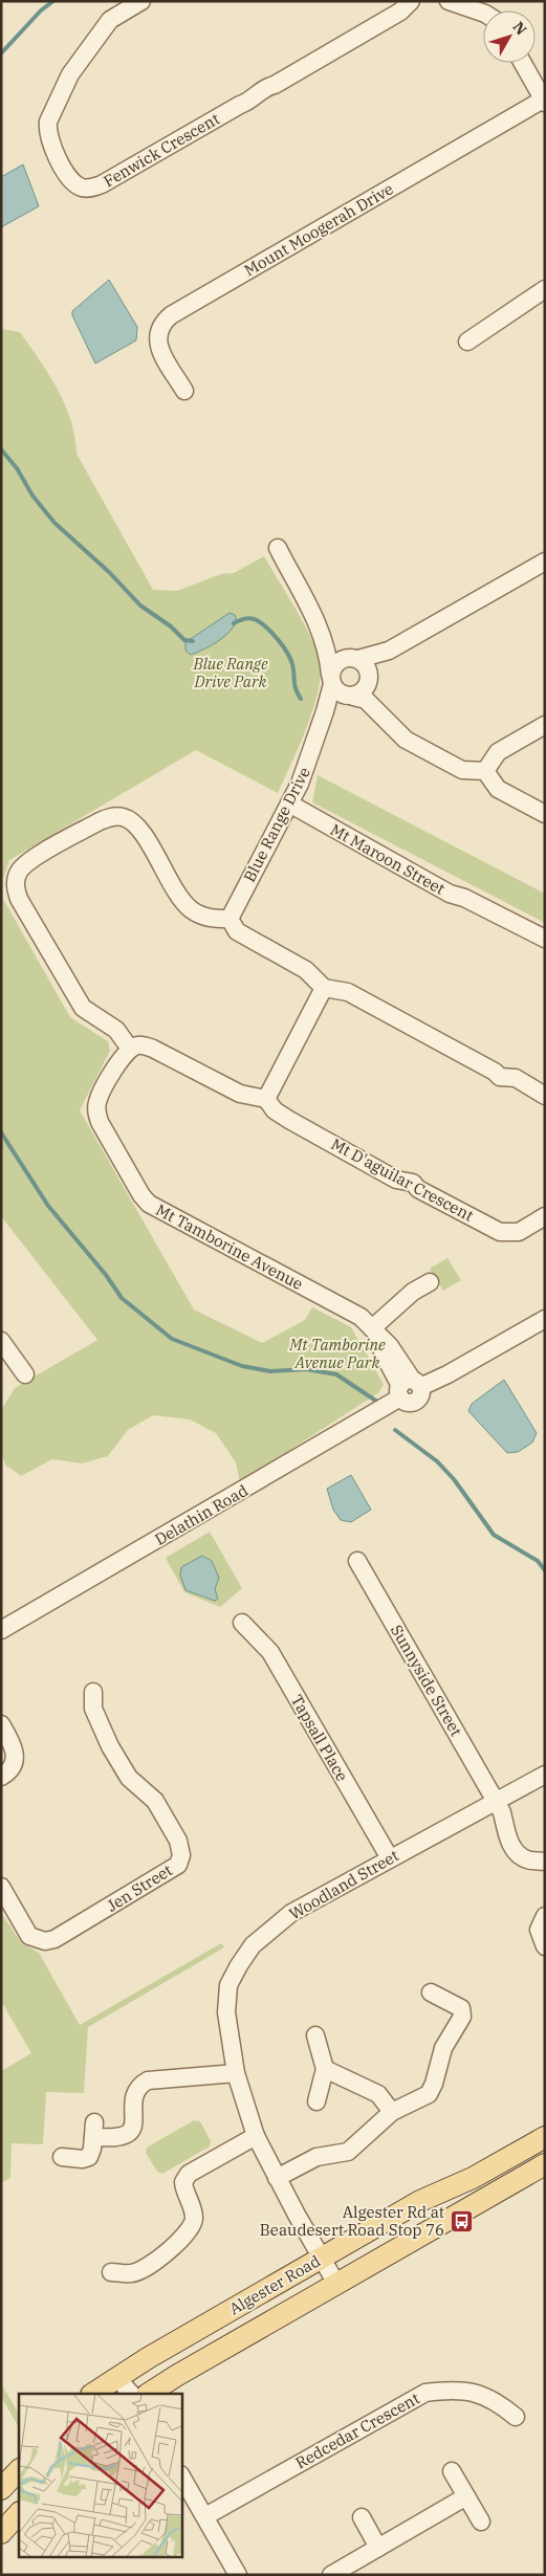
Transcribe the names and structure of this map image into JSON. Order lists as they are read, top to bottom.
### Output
{
  "streets": {
    "main road": ["Algester Road"],
    "street": [
      "Fenwick Crescent",
      "Mount Moogerah Drive",
      "Blue Range Drive",
      "Mt Maroon Street",
      "Mt D'aguilar Crescent",
      "Mt Tamborine Avenue",
      "Delathin Road",
      "Sunnyside Street",
      "Tapsall Place",
      "Woodland Street",
      "Jen Street",
      "Redcedar Crescent"
    ]
  },
  "crossings": [
    ["Blue Range Drive", "Mt Maroon Street"],
    ["Sunnyside Street", "Woodland Street"],
    ["Tapsall Place", "Woodland Street"],
    ["Woodland Street", "Algester Road"]
  ],
  "parks": ["Blue Range Drive Park", "Mt Tamborine Avenue Park"],
  "places": {
    "bus stop": ["Algester Rd at Beaudesert Road Stop 76"]
  },
  "north": "top right"
}
